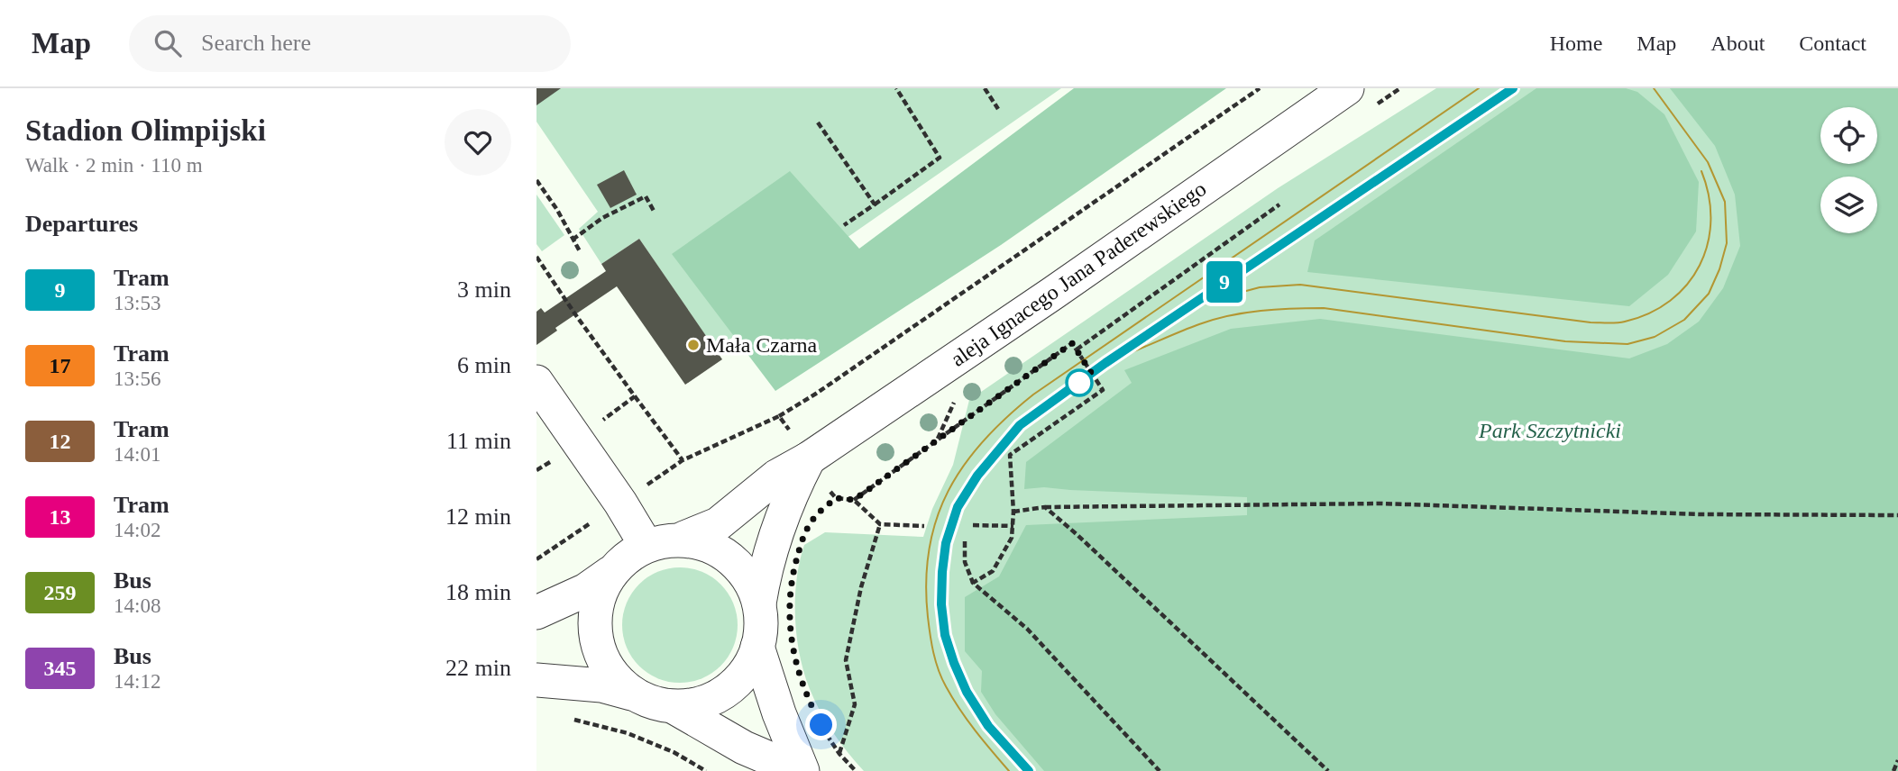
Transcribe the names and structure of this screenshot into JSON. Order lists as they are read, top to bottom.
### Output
{
  "streets": {
    "street": ["aleja Ignacego Jana Paderewskiego"]
  },
  "parks": ["Park Szczytnicki"],
  "places": ["Mała Czarna"],
  "lines": ["tram line 9"],
  "page": {
    "header": "Map",
    "search": "Search here",
    "nav": [
      "Home",
      "Map",
      "About",
      "Contact"
    ],
    "heading": [
      ["Stadion Olimpijski", "Walk · 2 min · 110 m"],
      "Departures"
    ],
    "on_map": "9",
    "list": [
      {
        "mark": "9",
        "name": "Tram",
        "note": "13:53",
        "value": "3 min"
      },
      {
        "mark": "17",
        "name": "Tram",
        "note": "13:56",
        "value": "6 min"
      },
      {
        "mark": "12",
        "name": "Tram",
        "note": "14:01",
        "value": "11 min"
      },
      {
        "mark": "13",
        "name": "Tram",
        "note": "14:02",
        "value": "12 min"
      },
      {
        "mark": "259",
        "name": "Bus",
        "note": "14:08",
        "value": "18 min"
      },
      {
        "mark": "345",
        "name": "Bus",
        "note": "14:12",
        "value": "22 min"
      }
    ]
  }
}
